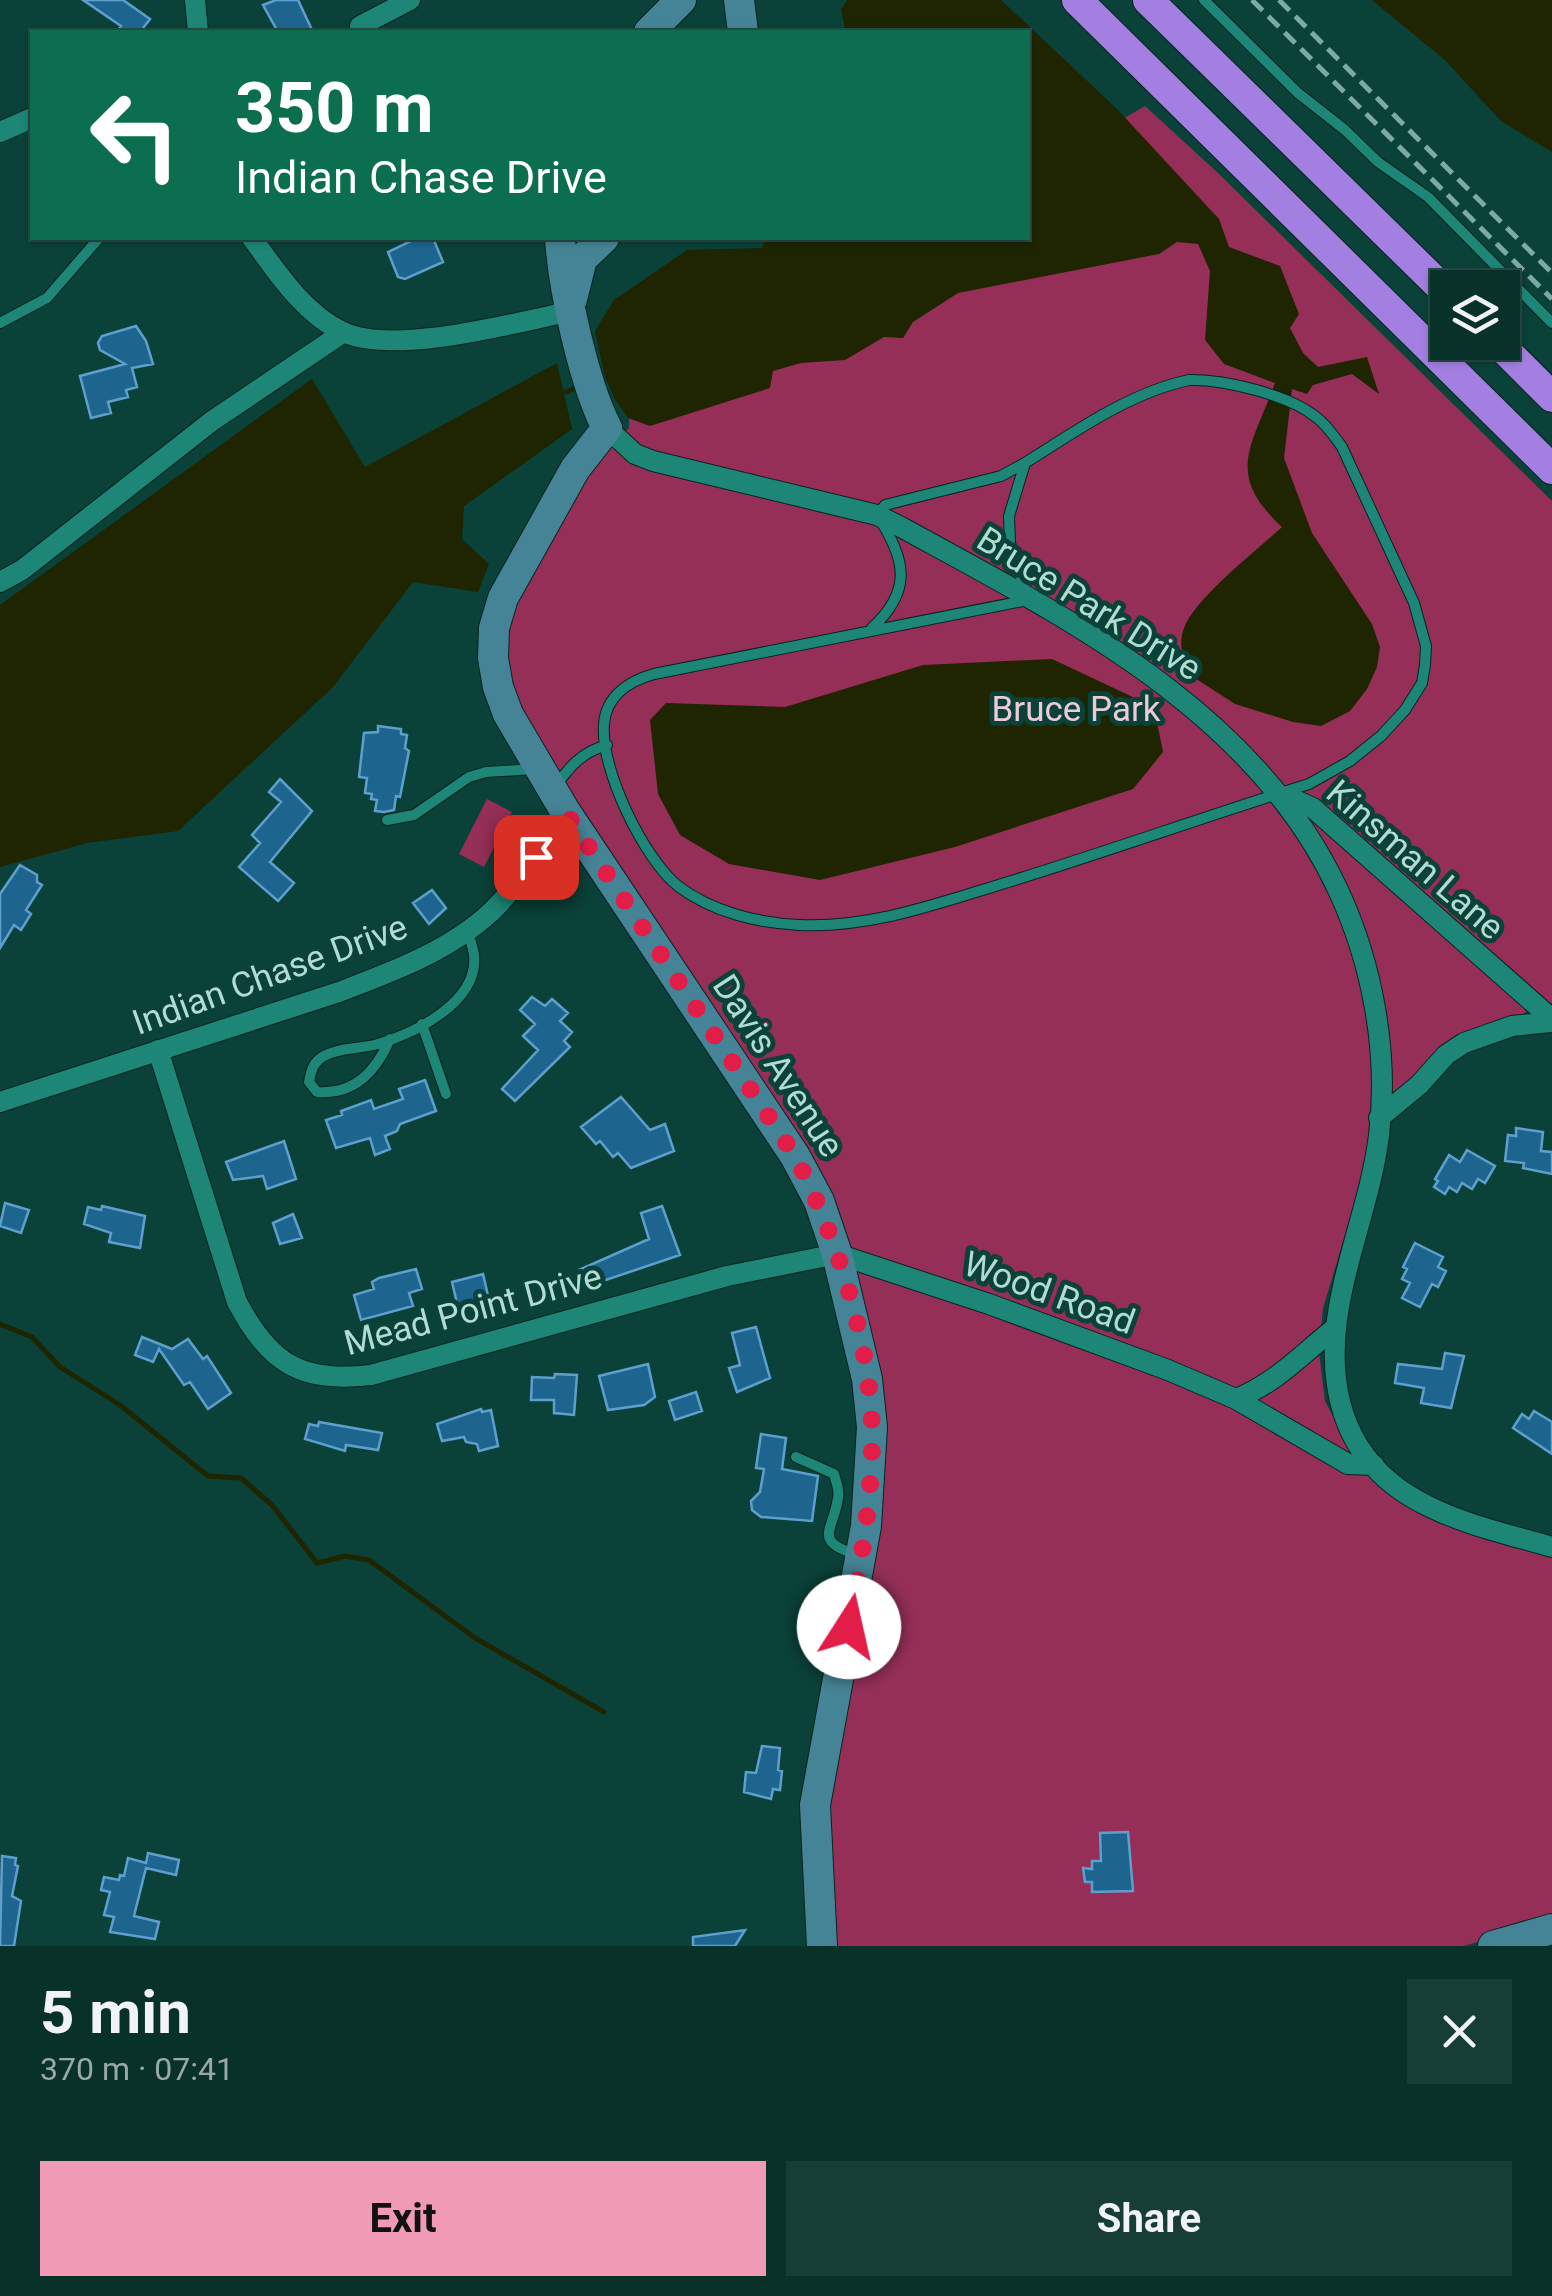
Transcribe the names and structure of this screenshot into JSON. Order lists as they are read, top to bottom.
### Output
{
  "streets": {
    "main road": ["Davis Avenue"],
    "street": [
      "Bruce Park Drive",
      "Kinsman Lane",
      "Indian Chase Drive",
      "Wood Road",
      "Mead Point Drive"
    ]
  },
  "crossings": [
    ["Bruce Park Drive", "Kinsman Lane"],
    ["Bruce Park Drive", "Davis Avenue"],
    ["Bruce Park Drive", "Wood Road"],
    ["Indian Chase Drive", "Davis Avenue"],
    ["Indian Chase Drive", "Mead Point Drive"],
    ["Davis Avenue", "Wood Road"],
    ["Davis Avenue", "Mead Point Drive"],
    ["Wood Road", "Mead Point Drive"]
  ],
  "parks": ["Bruce Park"],
  "page": {
    "turn": ["350 m", "Indian Chase Drive"],
    "heading": ["5 min", "370 m · 07:41"],
    "buttons": ["Exit", "Share"]
  }
}
